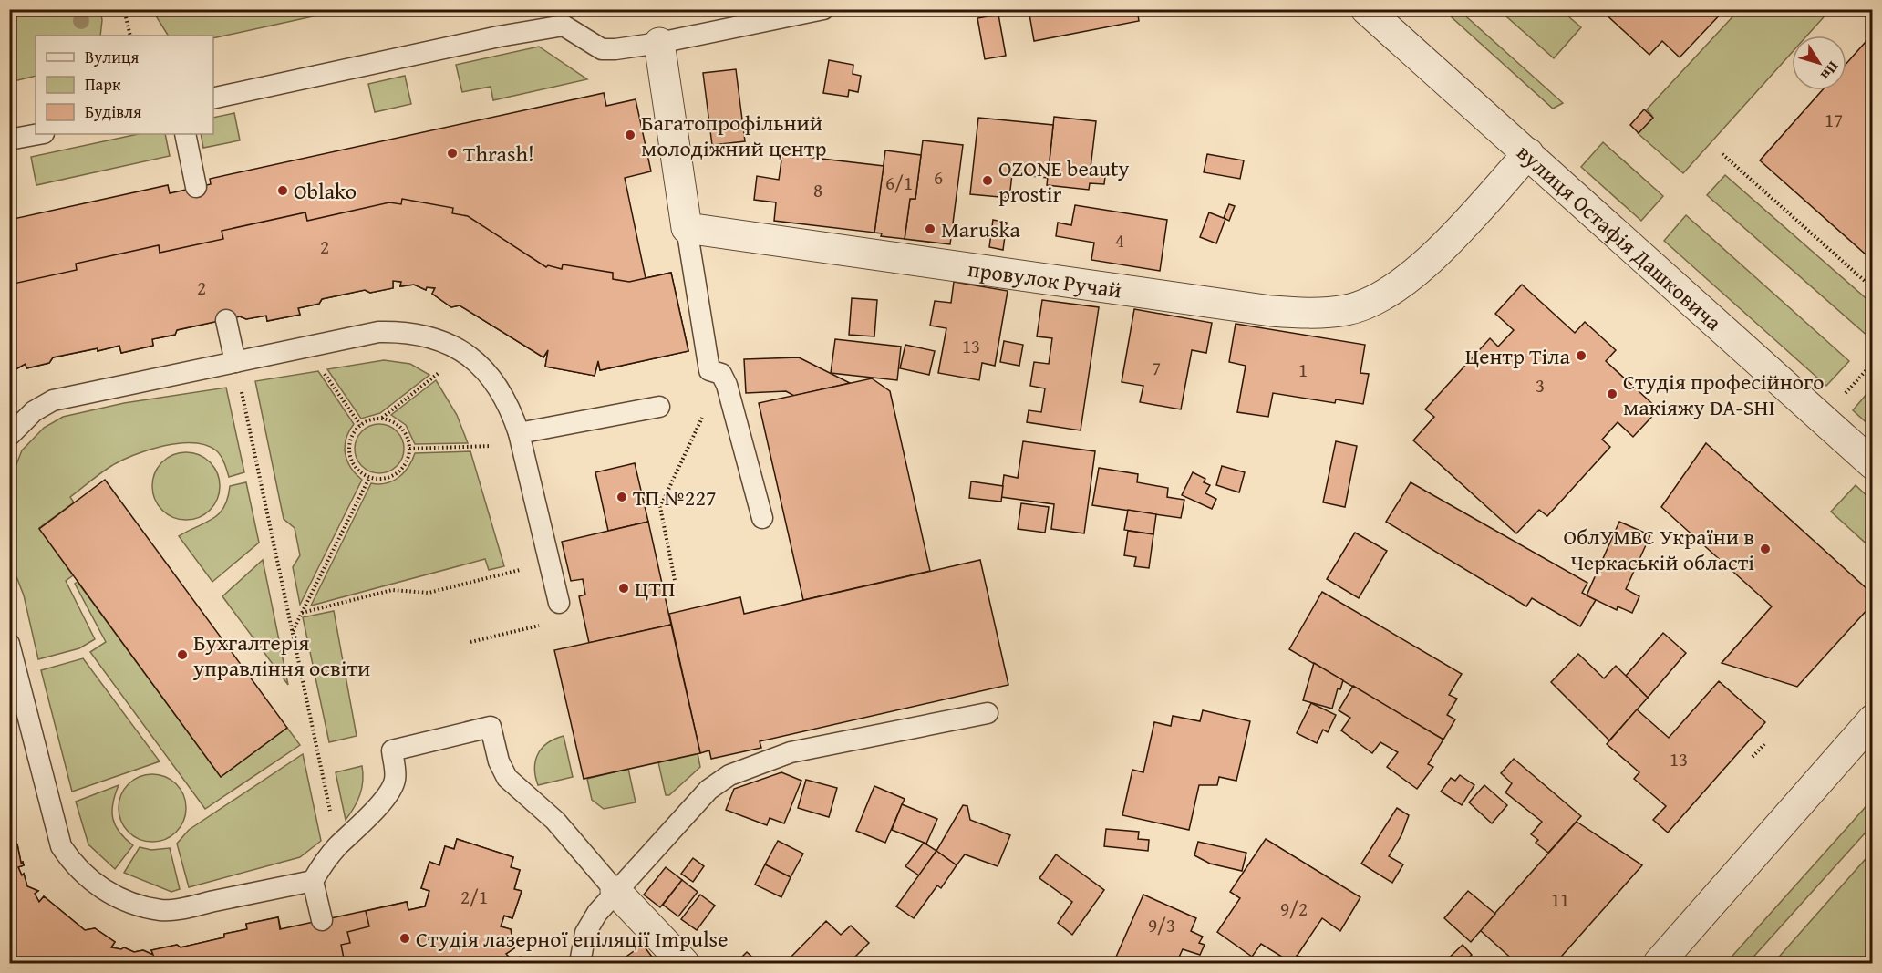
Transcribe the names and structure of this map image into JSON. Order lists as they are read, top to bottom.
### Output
{
  "streets": {
    "street": ["вулиця Остафія Дашковича", "провулок Ручай"]
  },
  "crossings": [
    ["вулиця Остафія Дашковича", "провулок Ручай"]
  ],
  "places": [
    "Багатопрофільний молодіжний центр",
    "Thrash!",
    "OZONE beauty prostir",
    "Oblako",
    "Maruska",
    "Центр Тіла",
    "Студія професійного макіяжу DA-SHI",
    "ТП №227",
    "ОблУМВС України в Черкаській області",
    "ЦТП",
    "Бухгалтерія управління освіти",
    "Студія лазерної епіляції Impulse"
  ],
  "house_numbers": [
    "17",
    "6",
    "6/1",
    "8",
    "4",
    "2",
    "2",
    "13",
    "7",
    "1",
    "3",
    "13",
    "2/1",
    "11",
    "9/2",
    "9/3"
  ],
  "legend": ["Вулиця", "Парк", "Будівля"],
  "north": "bottom right"
}
